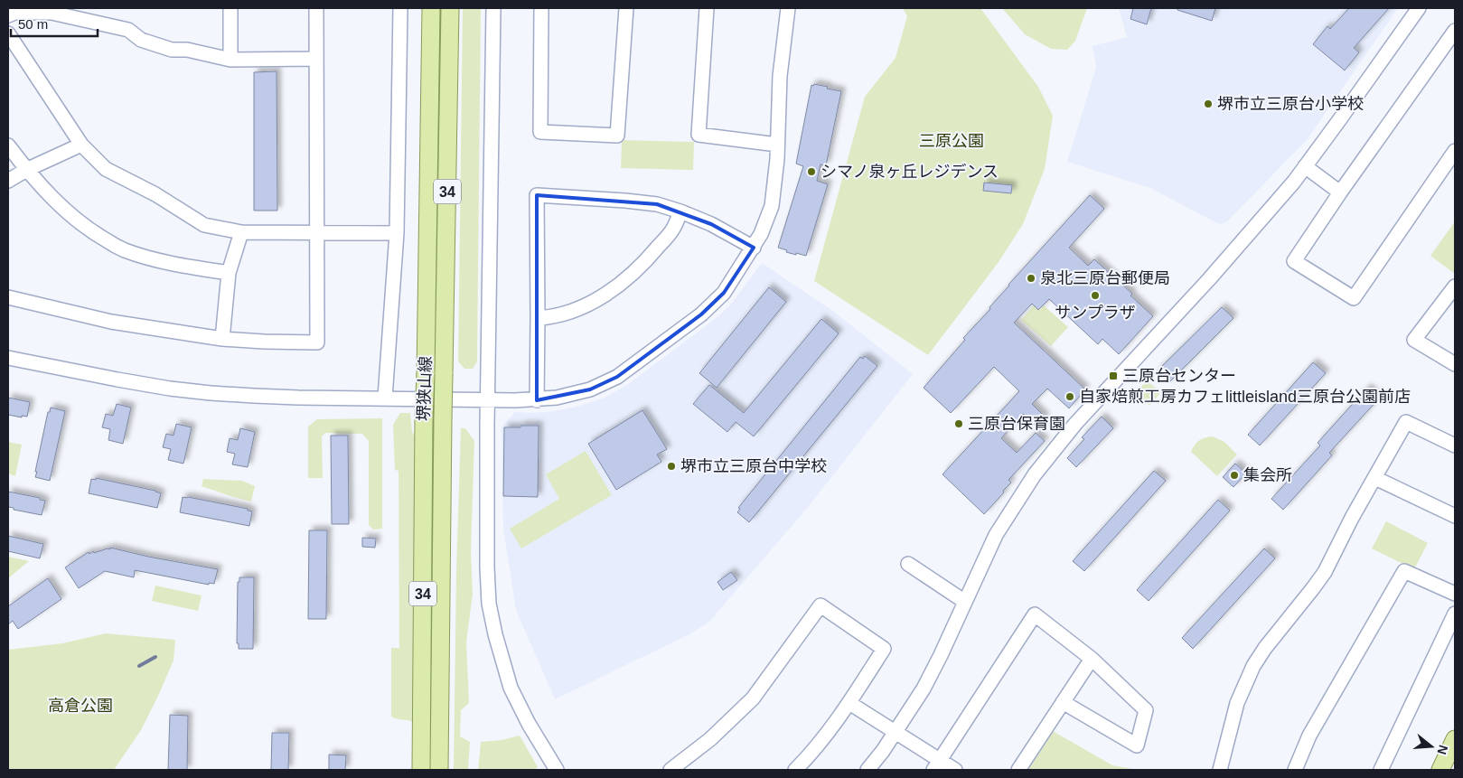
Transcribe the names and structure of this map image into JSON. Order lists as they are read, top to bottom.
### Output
{
  "streets": {
    "main road": ["34", "堺狭山線"]
  },
  "parks": ["三原公園", "高倉公園"],
  "places": {
    "other": [
      "堺市立三原台小学校",
      "シマノ泉ヶ丘レジデンス",
      "泉北三原台郵便局",
      "サンプラザ",
      "自家焙煎工房カフェlittleisland三原台公園前店",
      "三原台保育園",
      "堺市立三原台中学校",
      "集会所"
    ],
    "transit": ["三原台センター"]
  },
  "scale_bar": "50 m",
  "north": "right"
}
